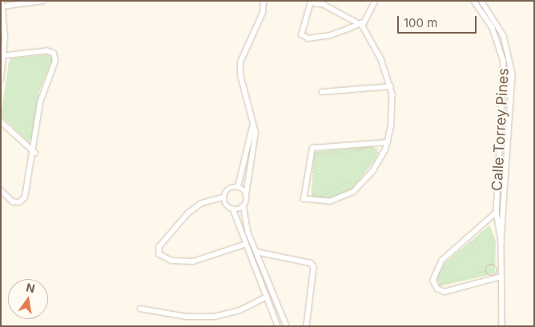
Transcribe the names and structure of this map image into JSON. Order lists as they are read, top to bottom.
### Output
{
  "streets": {
    "street": ["Calle Torrey Pines"]
  },
  "scale_bar": "100 m",
  "north": "top"
}
